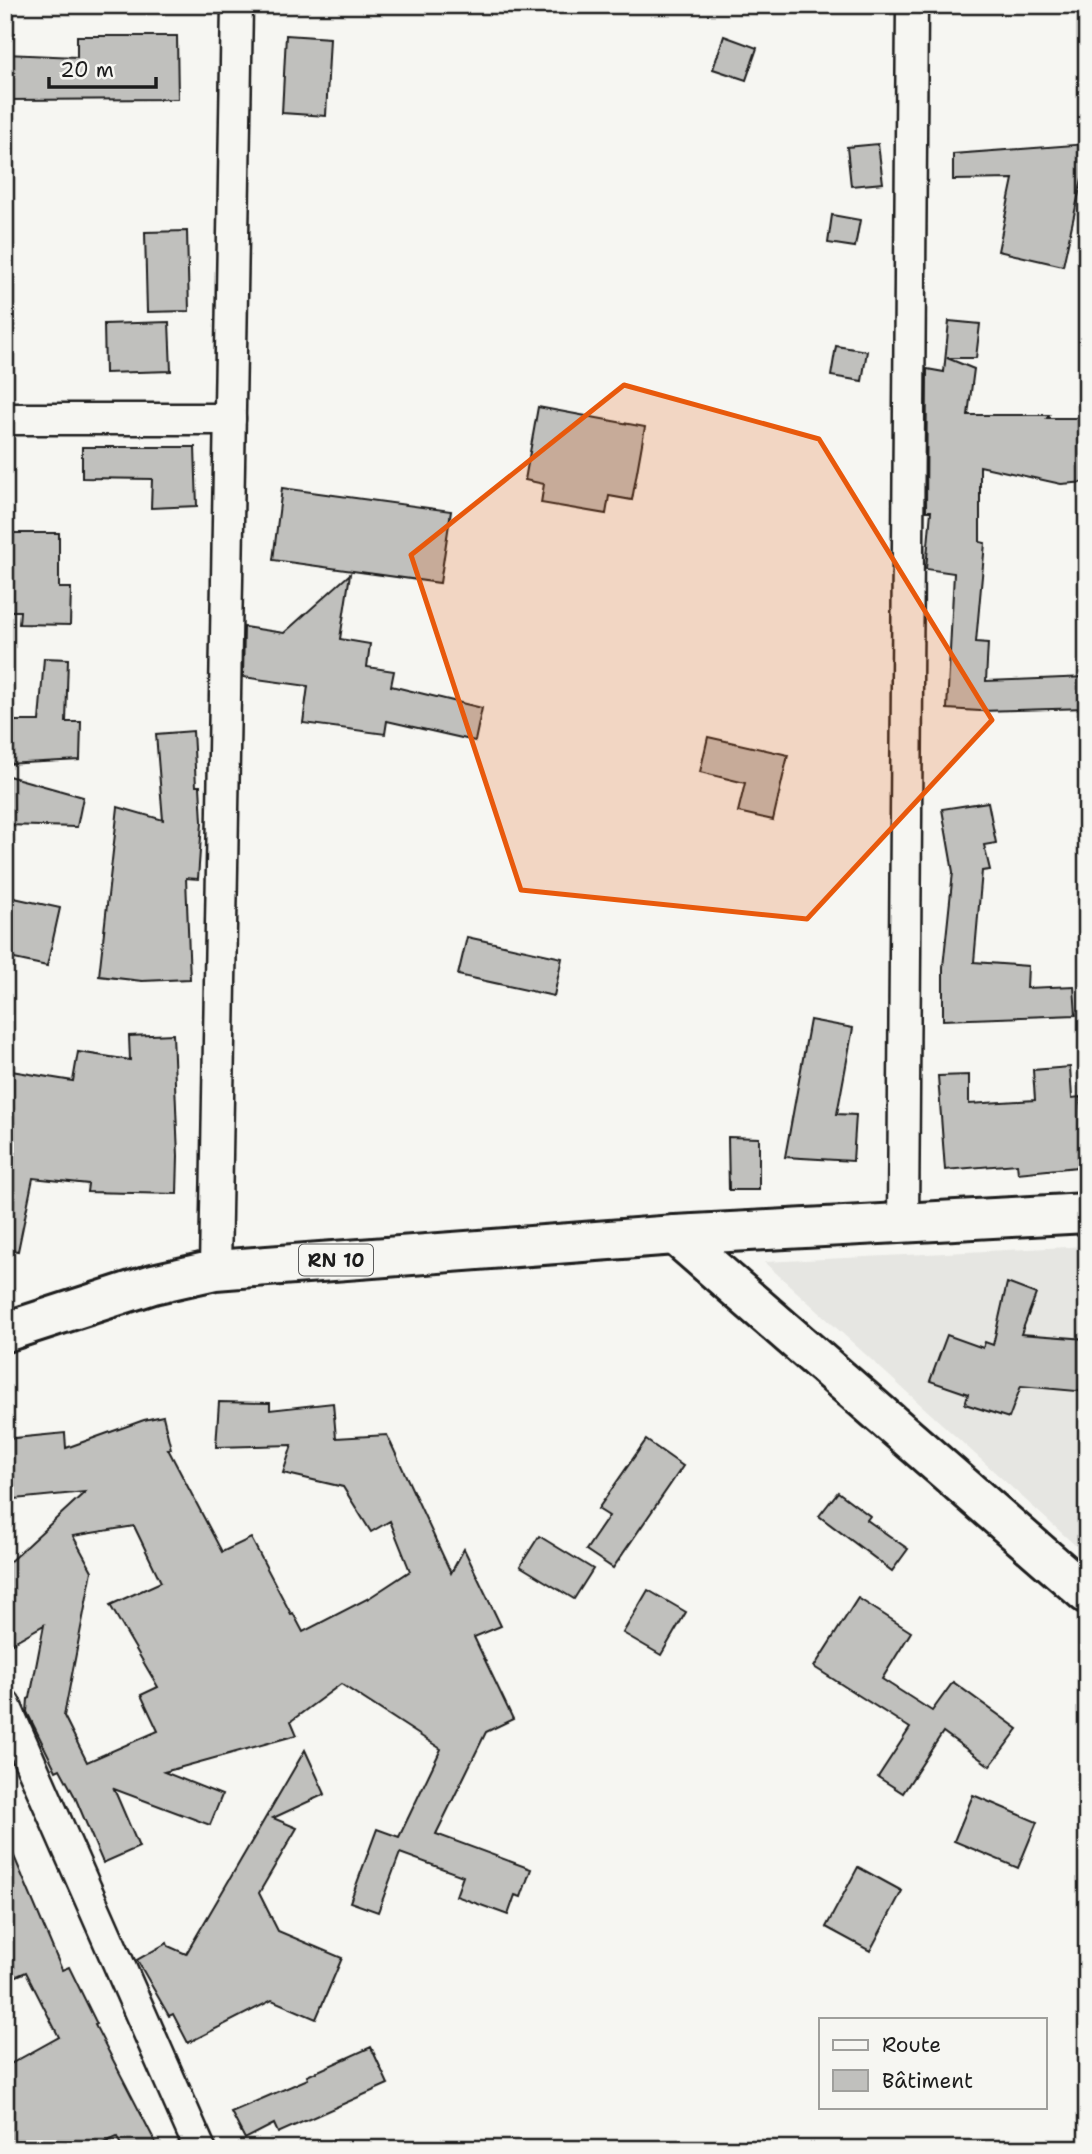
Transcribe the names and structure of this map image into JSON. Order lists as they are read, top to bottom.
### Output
{
  "streets": {
    "main road": ["RN 10"]
  },
  "legend": ["Route", "Bâtiment"],
  "scale_bar": "20 m"
}
